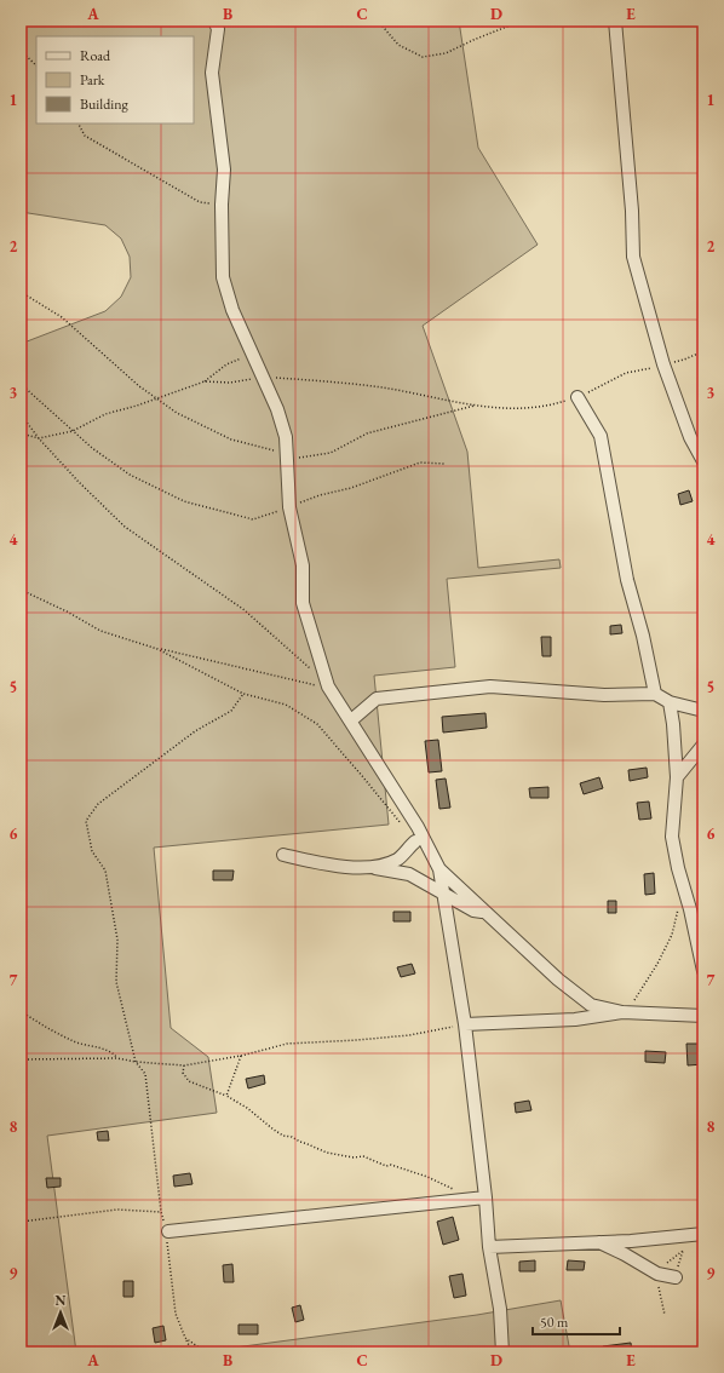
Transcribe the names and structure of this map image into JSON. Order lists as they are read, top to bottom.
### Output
{
  "legend": ["Road", "Park", "Building"],
  "scale_bar": "50 m",
  "north": "top",
  "grid": {
    "columns": [
      "A",
      "B",
      "C",
      "D",
      "E"
    ],
    "rows": [
      "1",
      "2",
      "3",
      "4",
      "5",
      "6",
      "7",
      "8",
      "9"
    ]
  }
}
